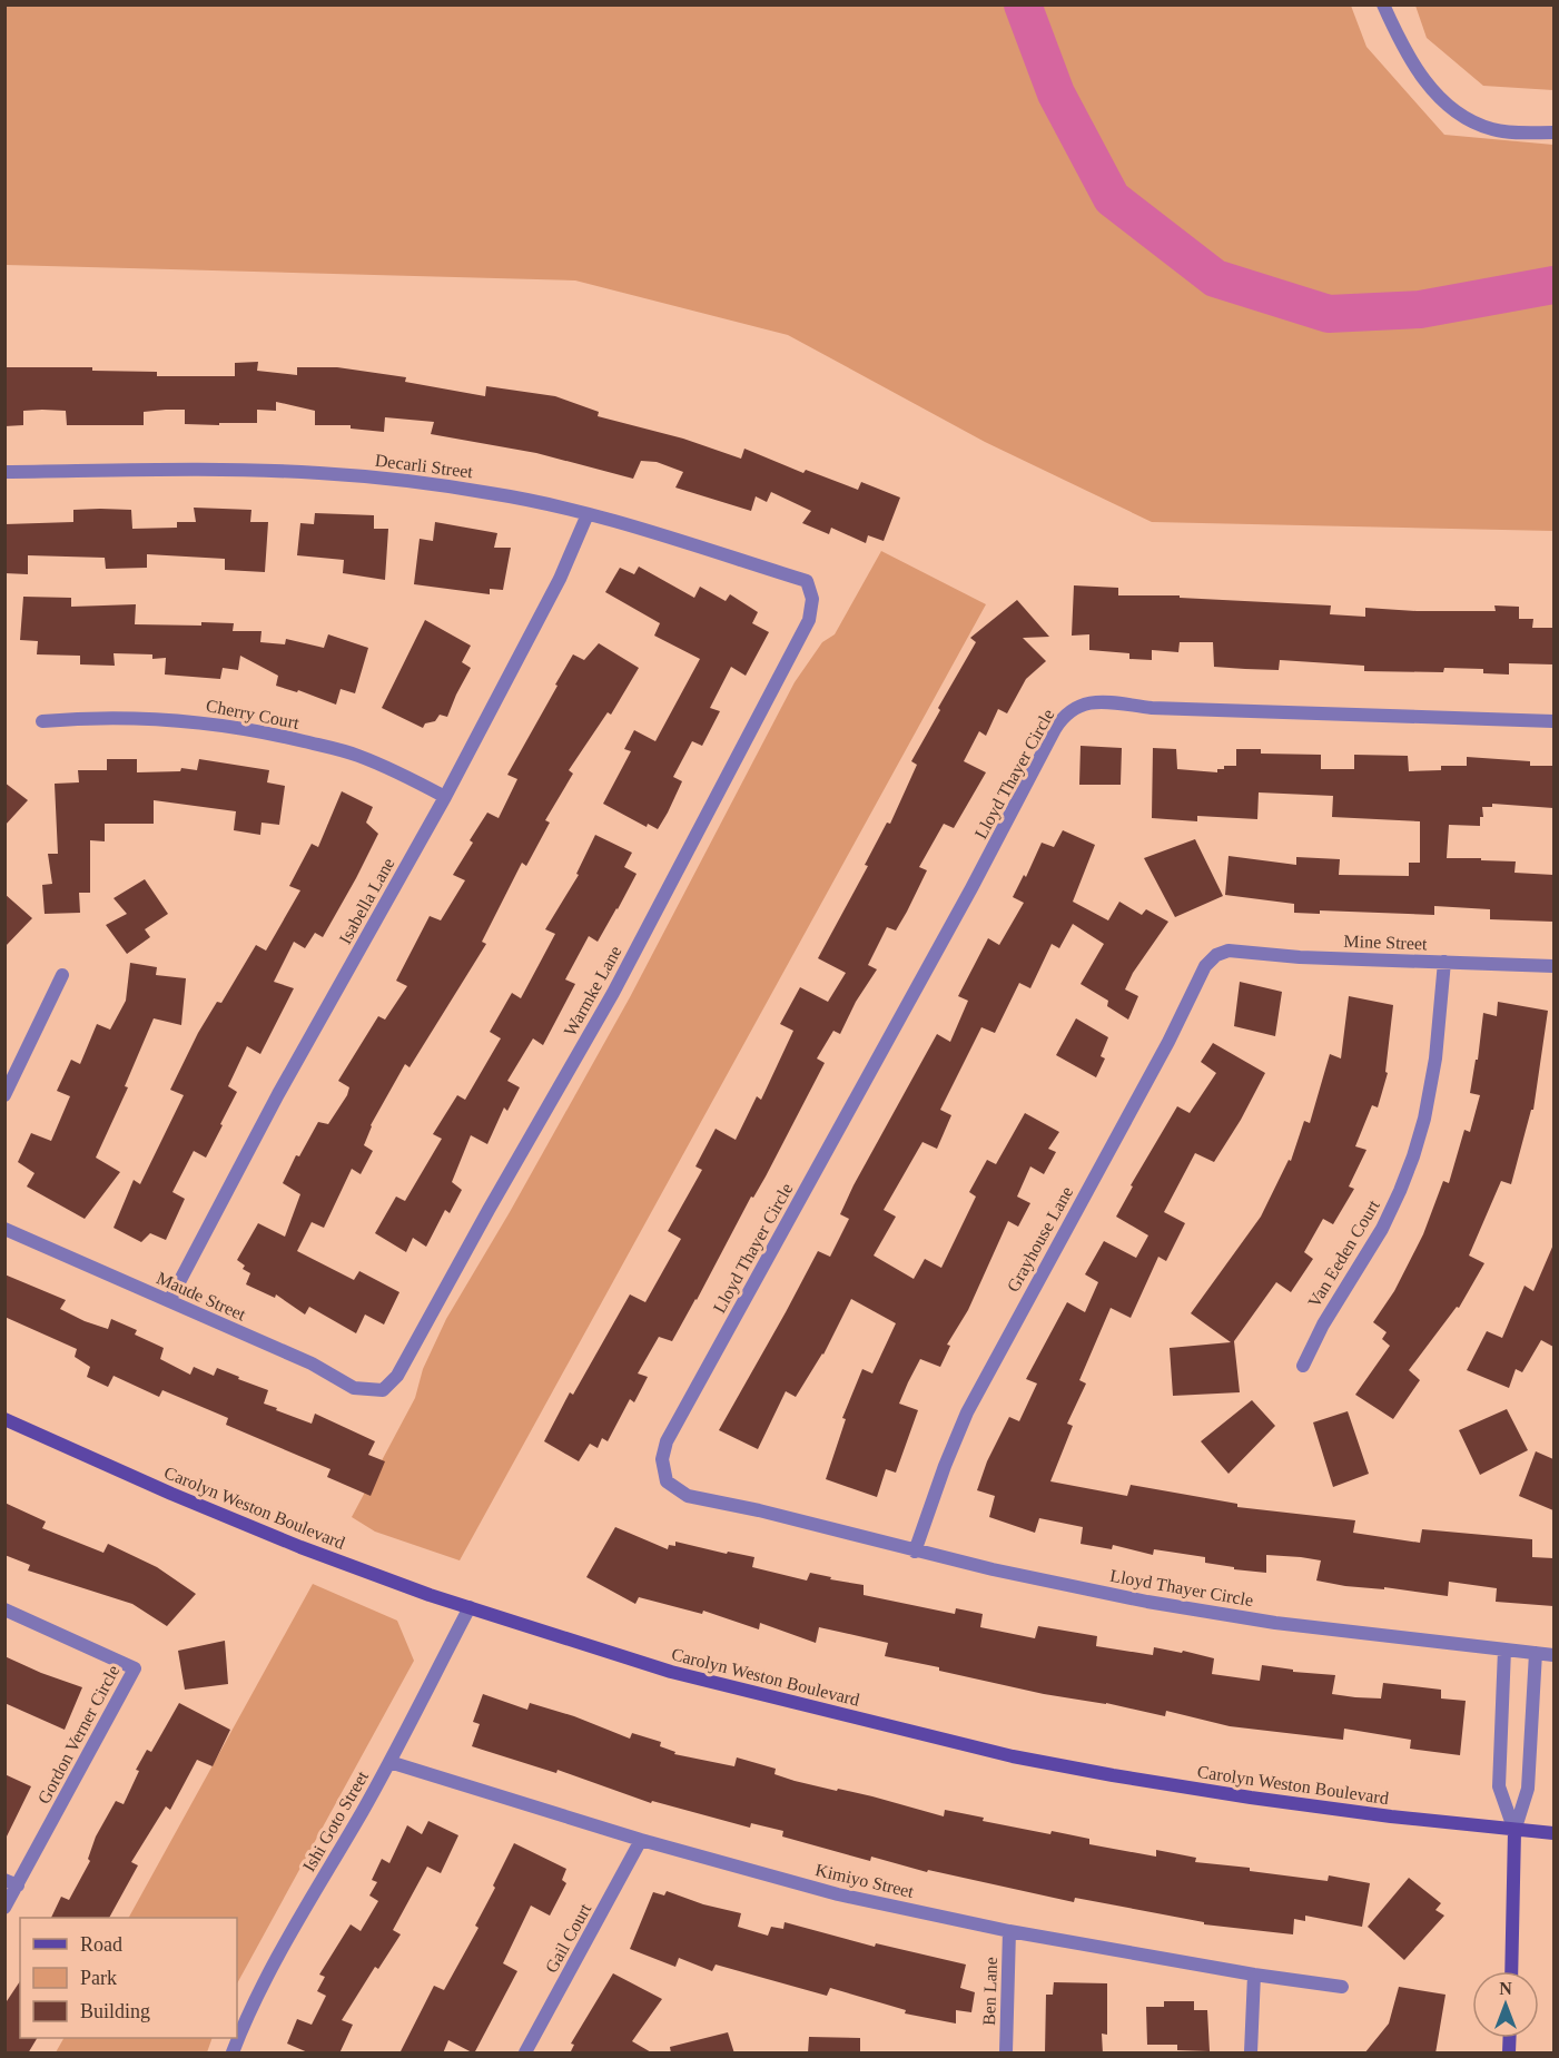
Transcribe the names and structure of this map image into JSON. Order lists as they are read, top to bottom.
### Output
{
  "streets": {
    "street": [
      "Decarli Street",
      "Cherry Court",
      "Lloyd Thayer Circle",
      "Isabella Lane",
      "Mine Street",
      "Warmke Lane",
      "Grayhouse Lane",
      "Van Eeden Court",
      "Maude Street",
      "Carolyn Weston Boulevard",
      "Gordon Verner Circle",
      "Ishi Goto Street",
      "Kimiyo Street",
      "Gail Court",
      "Ben Lane"
    ]
  },
  "crossings": [
    ["Decarli Street", "Isabella Lane"],
    ["Decarli Street", "Warmke Lane"],
    ["Cherry Court", "Isabella Lane"],
    ["Lloyd Thayer Circle", "Grayhouse Lane"],
    ["Isabella Lane", "Maude Street"],
    ["Mine Street", "Grayhouse Lane"],
    ["Mine Street", "Van Eeden Court"],
    ["Warmke Lane", "Maude Street"],
    ["Carolyn Weston Boulevard", "Ishi Goto Street"],
    ["Ishi Goto Street", "Kimiyo Street"],
    ["Kimiyo Street", "Gail Court"],
    ["Kimiyo Street", "Ben Lane"]
  ],
  "legend": ["Road", "Park", "Building"],
  "north": "top"
}
